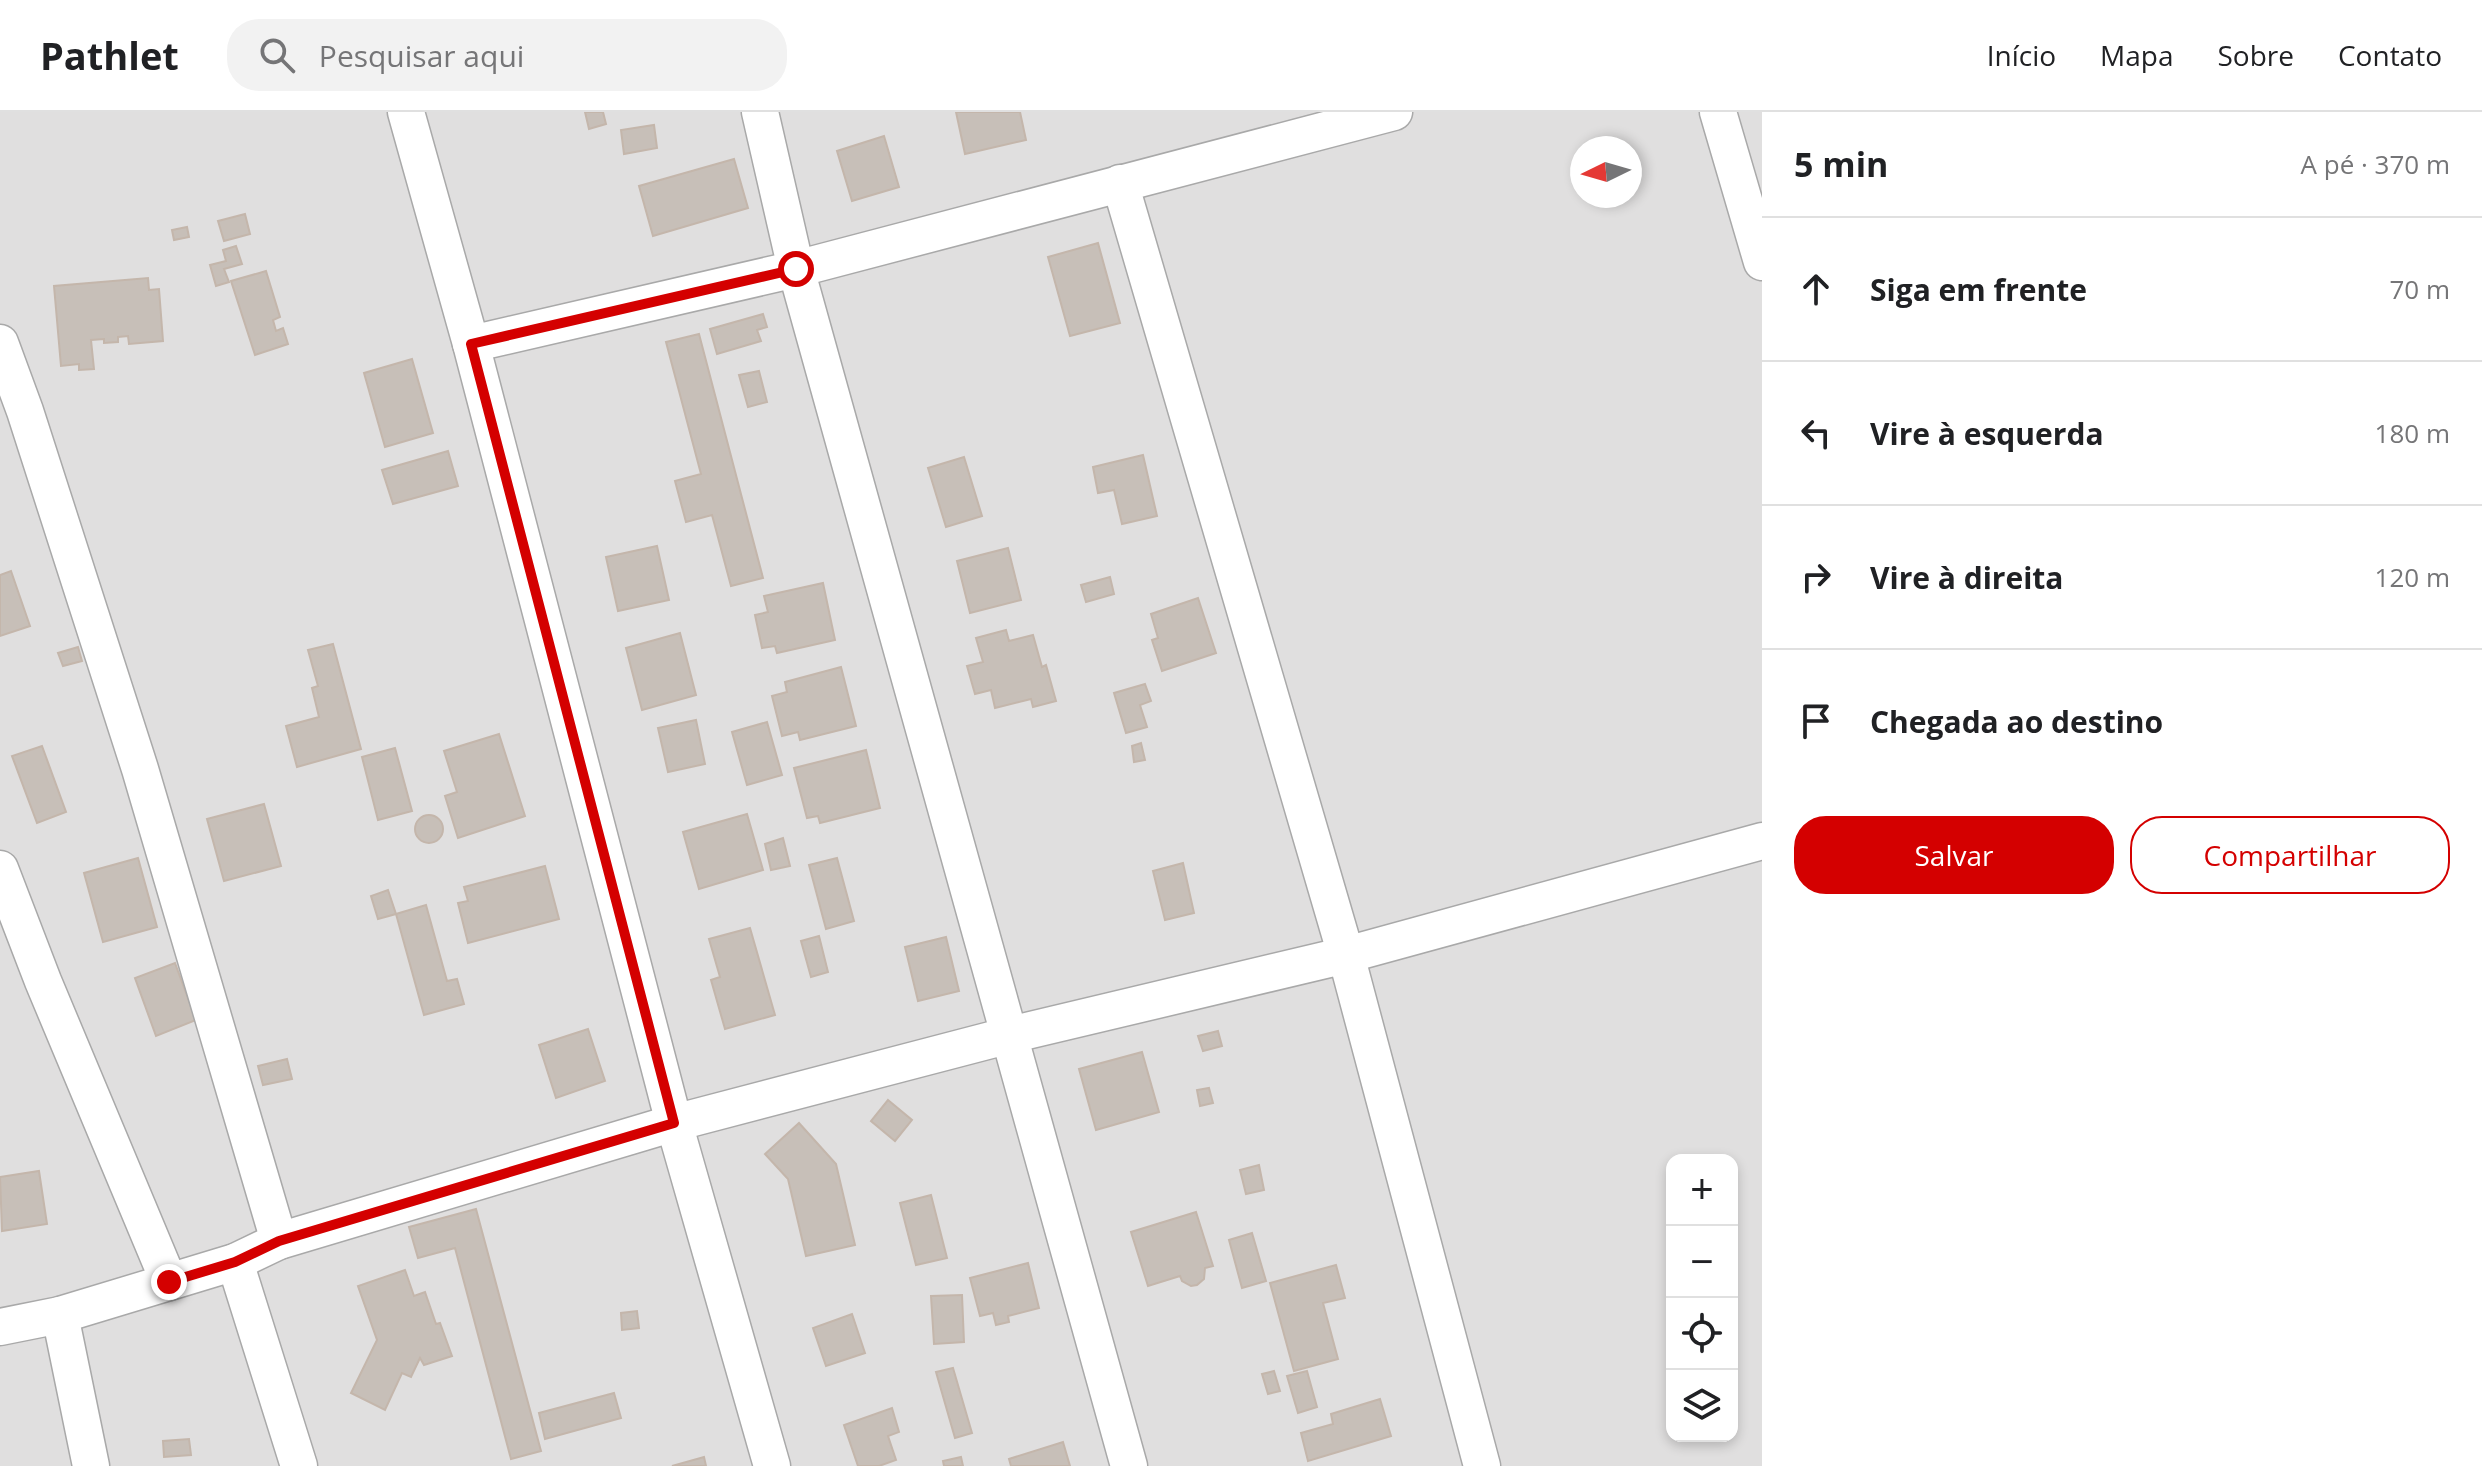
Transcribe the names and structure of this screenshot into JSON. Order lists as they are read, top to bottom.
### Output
{
  "north": "left",
  "page": {
    "header": "Pathlet",
    "search": "Pesquisar aqui",
    "nav": [
      "Início",
      "Mapa",
      "Sobre",
      "Contato"
    ],
    "heading": ["5 min", "A pé · 370 m"],
    "list": [
      ["Siga em frente", "70 m"],
      ["Vire à esquerda", "180 m"],
      ["Vire à direita", "120 m"],
      "Chegada ao destino"
    ],
    "buttons": ["Salvar", "Compartilhar"],
    "map_buttons": ["+", "−"]
  }
}
